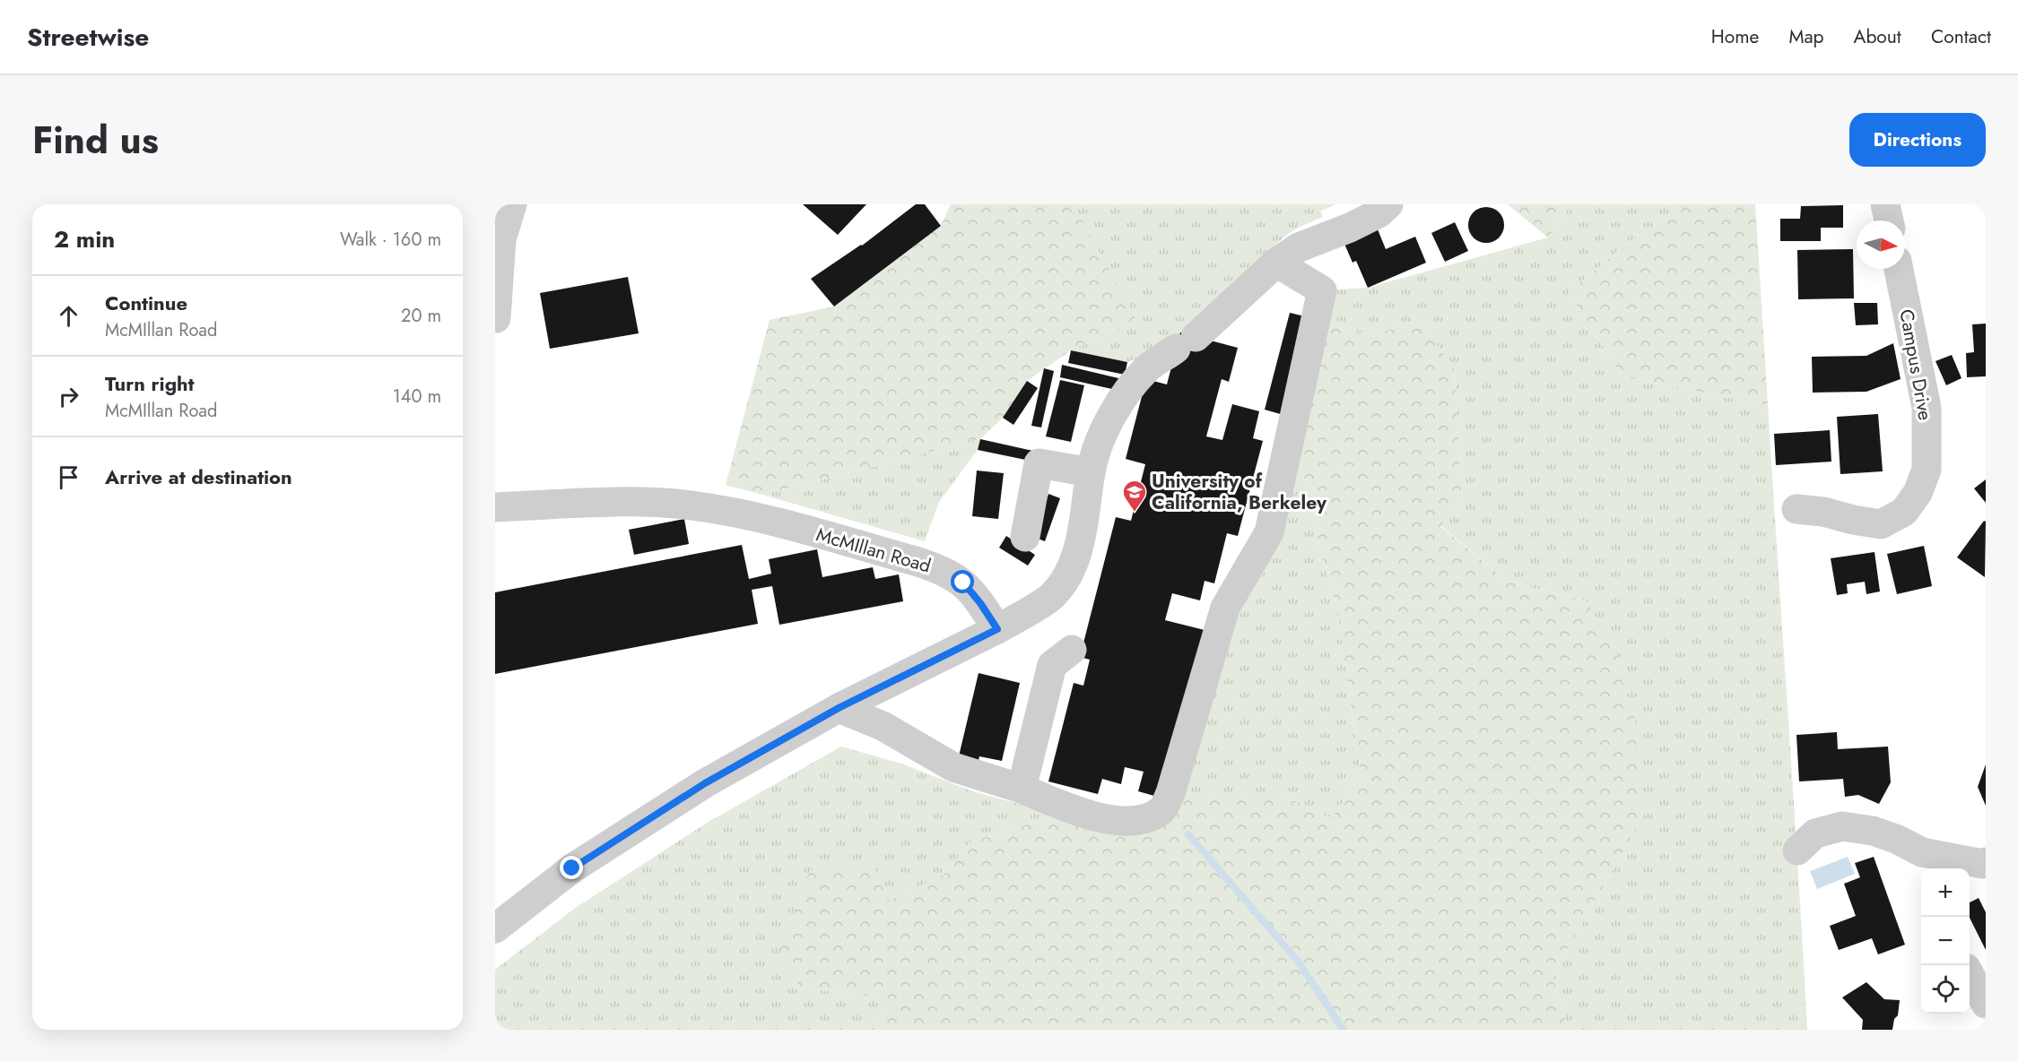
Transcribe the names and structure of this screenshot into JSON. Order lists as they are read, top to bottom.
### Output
{
  "streets": {
    "street": ["Campus Drive", "McMIllan Road"]
  },
  "places": {
    "school or university": ["University of California, Berkeley"]
  },
  "north": "right",
  "page": {
    "header": "Streetwise",
    "nav": [
      "Home",
      "Map",
      "About",
      "Contact"
    ],
    "title": "Find us",
    "buttons": "Directions",
    "heading": ["2 min", "Walk · 160 m"],
    "list": [
      ["Continue", "McMIllan Road", "20 m"],
      ["Turn right", "McMIllan Road", "140 m"],
      "Arrive at destination"
    ],
    "map_buttons": ["+", "−"]
  }
}
